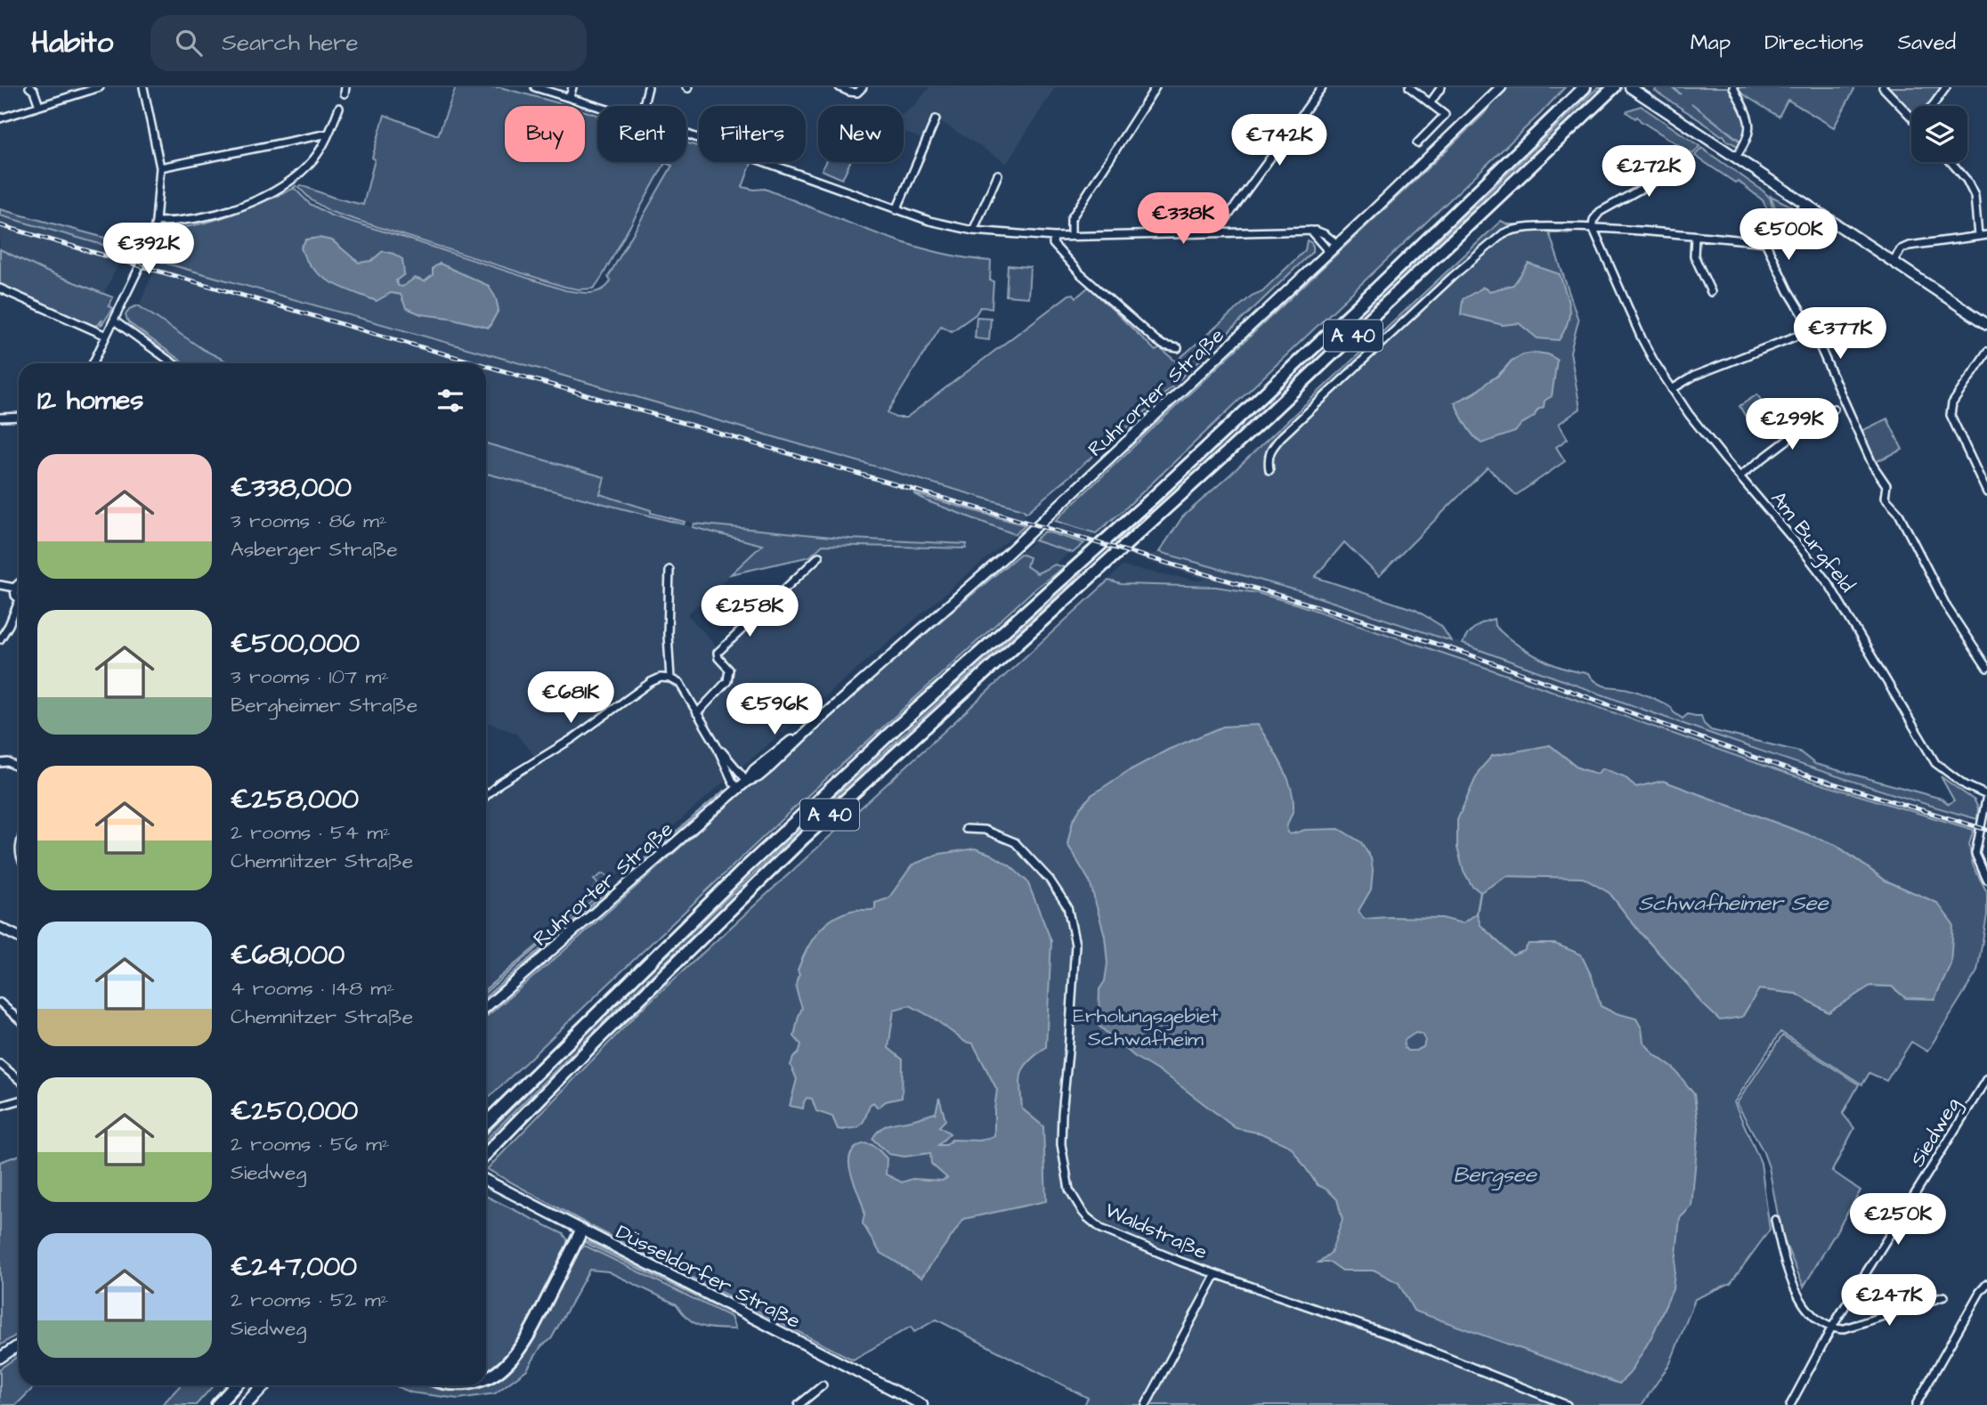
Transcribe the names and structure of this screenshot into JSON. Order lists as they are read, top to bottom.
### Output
{
  "streets": {
    "highway": ["A 40"],
    "main road": ["Ruhrorter Straße", "Düsseldorfer Straße"],
    "street": ["Am Burgfeld", "Siedweg", "Waldstraße"]
  },
  "water": ["Schwafheimer See", "Bergsee"],
  "parks": ["Erholungsgebiet Schwafheim"],
  "page": {
    "header": "Habito",
    "search": "Search here",
    "nav": ["Map", "Directions", "Saved"],
    "chip": [
      "Buy",
      "Rent",
      "Filters",
      "New"
    ],
    "price": [
      "€742K",
      "€272K",
      "€338K",
      "€500K",
      "€392K",
      "€377K",
      "€299K",
      "€258K",
      "€681K",
      "€596K",
      "€250K",
      "€247K"
    ],
    "heading": "12 homes",
    "list": [
      {
        "name": "€338,000",
        "note": "3 rooms · 86 m² · Asberger Straße"
      },
      {
        "name": "€500,000",
        "note": "3 rooms · 107 m² · Bergheimer Straße"
      },
      {
        "name": "€258,000",
        "note": "2 rooms · 54 m² · Chemnitzer Straße"
      },
      {
        "name": "€681,000",
        "note": "4 rooms · 148 m² · Chemnitzer Straße"
      },
      {
        "name": "€250,000",
        "note": "2 rooms · 56 m² · Siedweg"
      },
      {
        "name": "€247,000",
        "note": "2 rooms · 52 m² · Siedweg"
      }
    ]
  }
}
